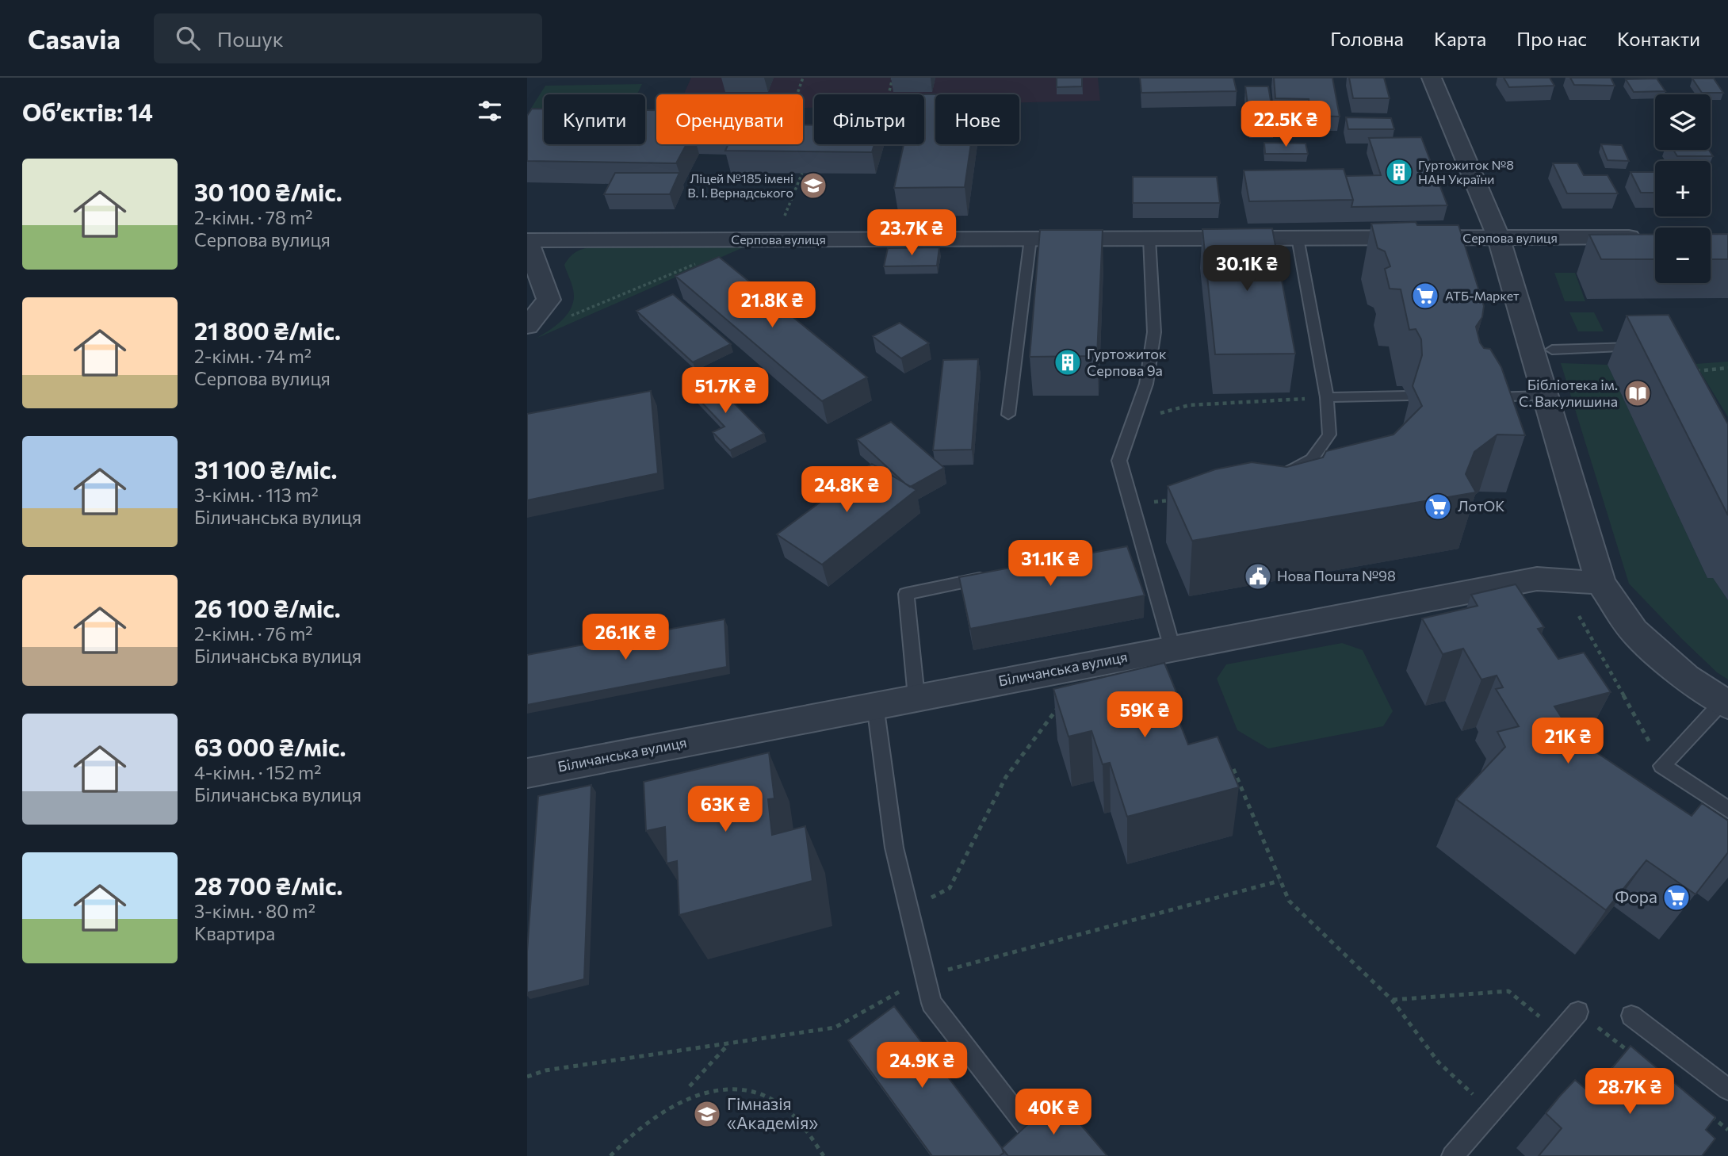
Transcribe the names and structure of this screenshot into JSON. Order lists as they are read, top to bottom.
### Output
{
  "streets": {
    "street": ["Серпова вулиця", "Біличанська вулиця"]
  },
  "places": {
    "building": ["Гуртожиток №8 НАН України", "Гуртожиток Серпова 9а"],
    "school or university": ["Ліцей №185 імені В. І. Вернадського", "Гімназія «Академія»"],
    "supermarket": ["АТБ-Маркет", "ЛотОК", "Фора"],
    "library": ["Бібліотека ім. С. Вакулишина"],
    "public building": ["Нова Пошта №98"]
  },
  "page": {
    "header": "Casavia",
    "search": "Пошук",
    "nav": [
      "Головна",
      "Карта",
      "Про нас",
      "Контакти"
    ],
    "heading": "Об’єктів: 14",
    "map_buttons": ["+", "−"],
    "chip": [
      "Купити",
      "Орендувати",
      "Фільтри",
      "Нове"
    ],
    "price": [
      "22.5K ₴",
      "23.7K ₴",
      "30.1K ₴",
      "21.8K ₴",
      "51.7K ₴",
      "24.8K ₴",
      "31.1K ₴",
      "26.1K ₴",
      "59K ₴",
      "21K ₴",
      "63K ₴",
      "24.9K ₴",
      "28.7K ₴",
      "40K ₴"
    ],
    "list": [
      {
        "name": "30 100 ₴/міс.",
        "note": "2-кімн. · 78 m² · Серпова вулиця"
      },
      {
        "name": "21 800 ₴/міс.",
        "note": "2-кімн. · 74 m² · Серпова вулиця"
      },
      {
        "name": "31 100 ₴/міс.",
        "note": "3-кімн. · 113 m² · Біличанська вулиця"
      },
      {
        "name": "26 100 ₴/міс.",
        "note": "2-кімн. · 76 m² · Біличанська вулиця"
      },
      {
        "name": "63 000 ₴/міс.",
        "note": "4-кімн. · 152 m² · Біличанська вулиця"
      },
      {
        "name": "28 700 ₴/міс.",
        "note": "3-кімн. · 80 m² · Квартира"
      }
    ]
  }
}
